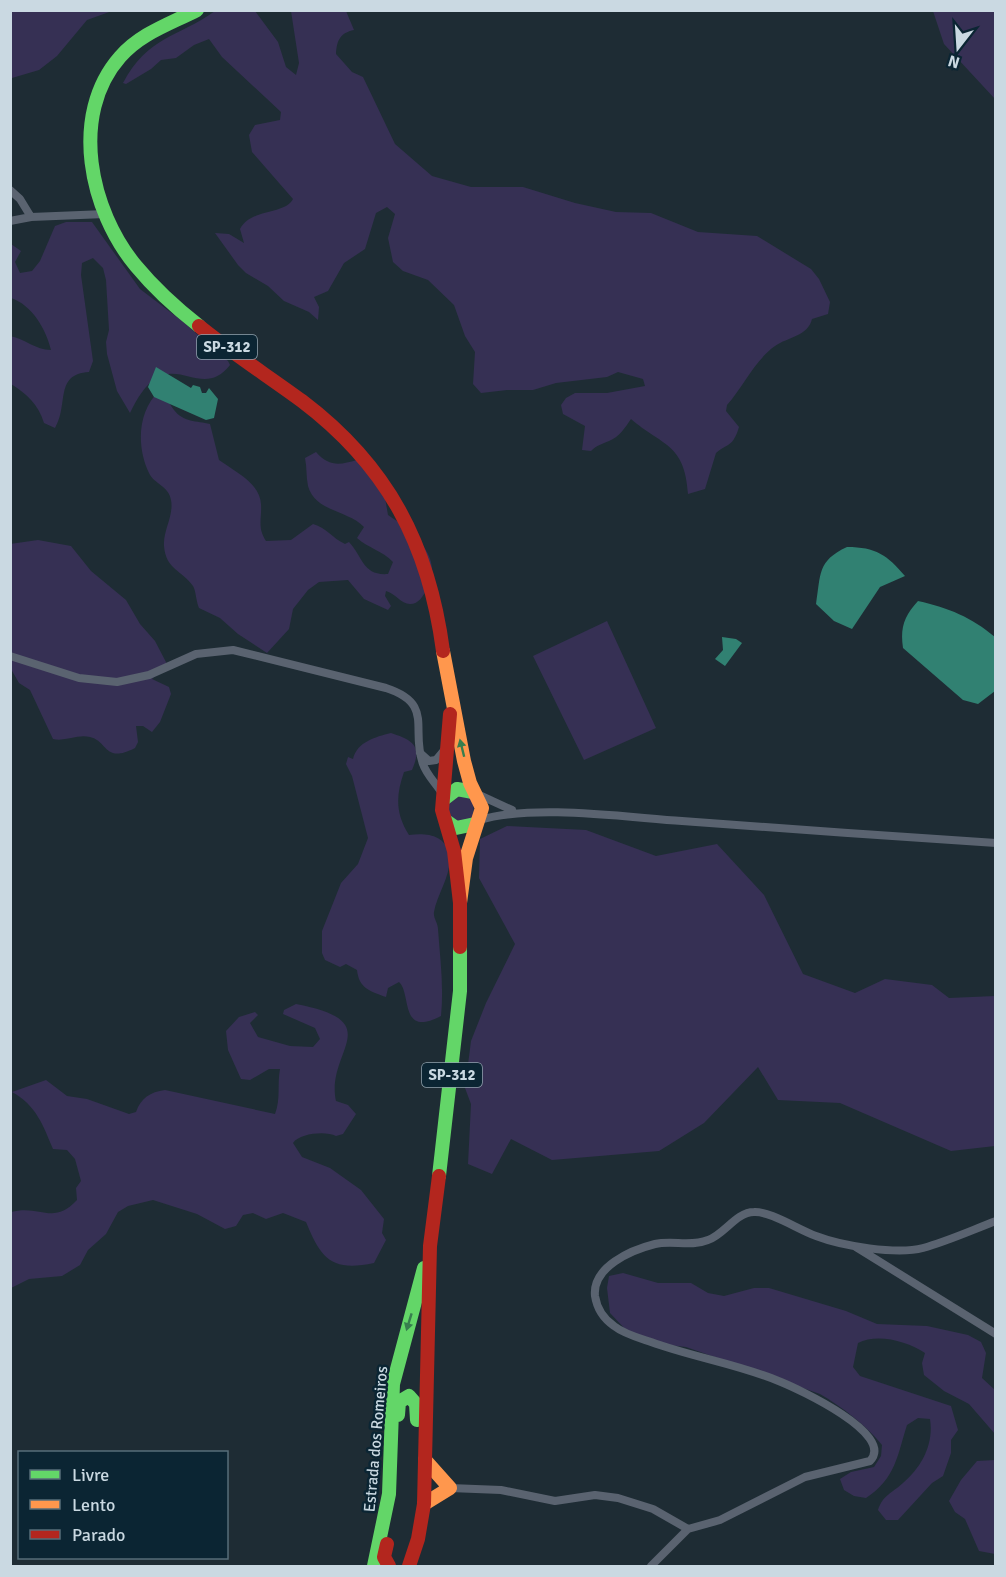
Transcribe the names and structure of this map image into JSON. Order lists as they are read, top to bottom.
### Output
{
  "streets": {
    "main road": ["SP-312", "Estrada dos Romeiros"]
  },
  "legend": ["Livre", "Lento", "Parado"],
  "north": "bottom"
}
